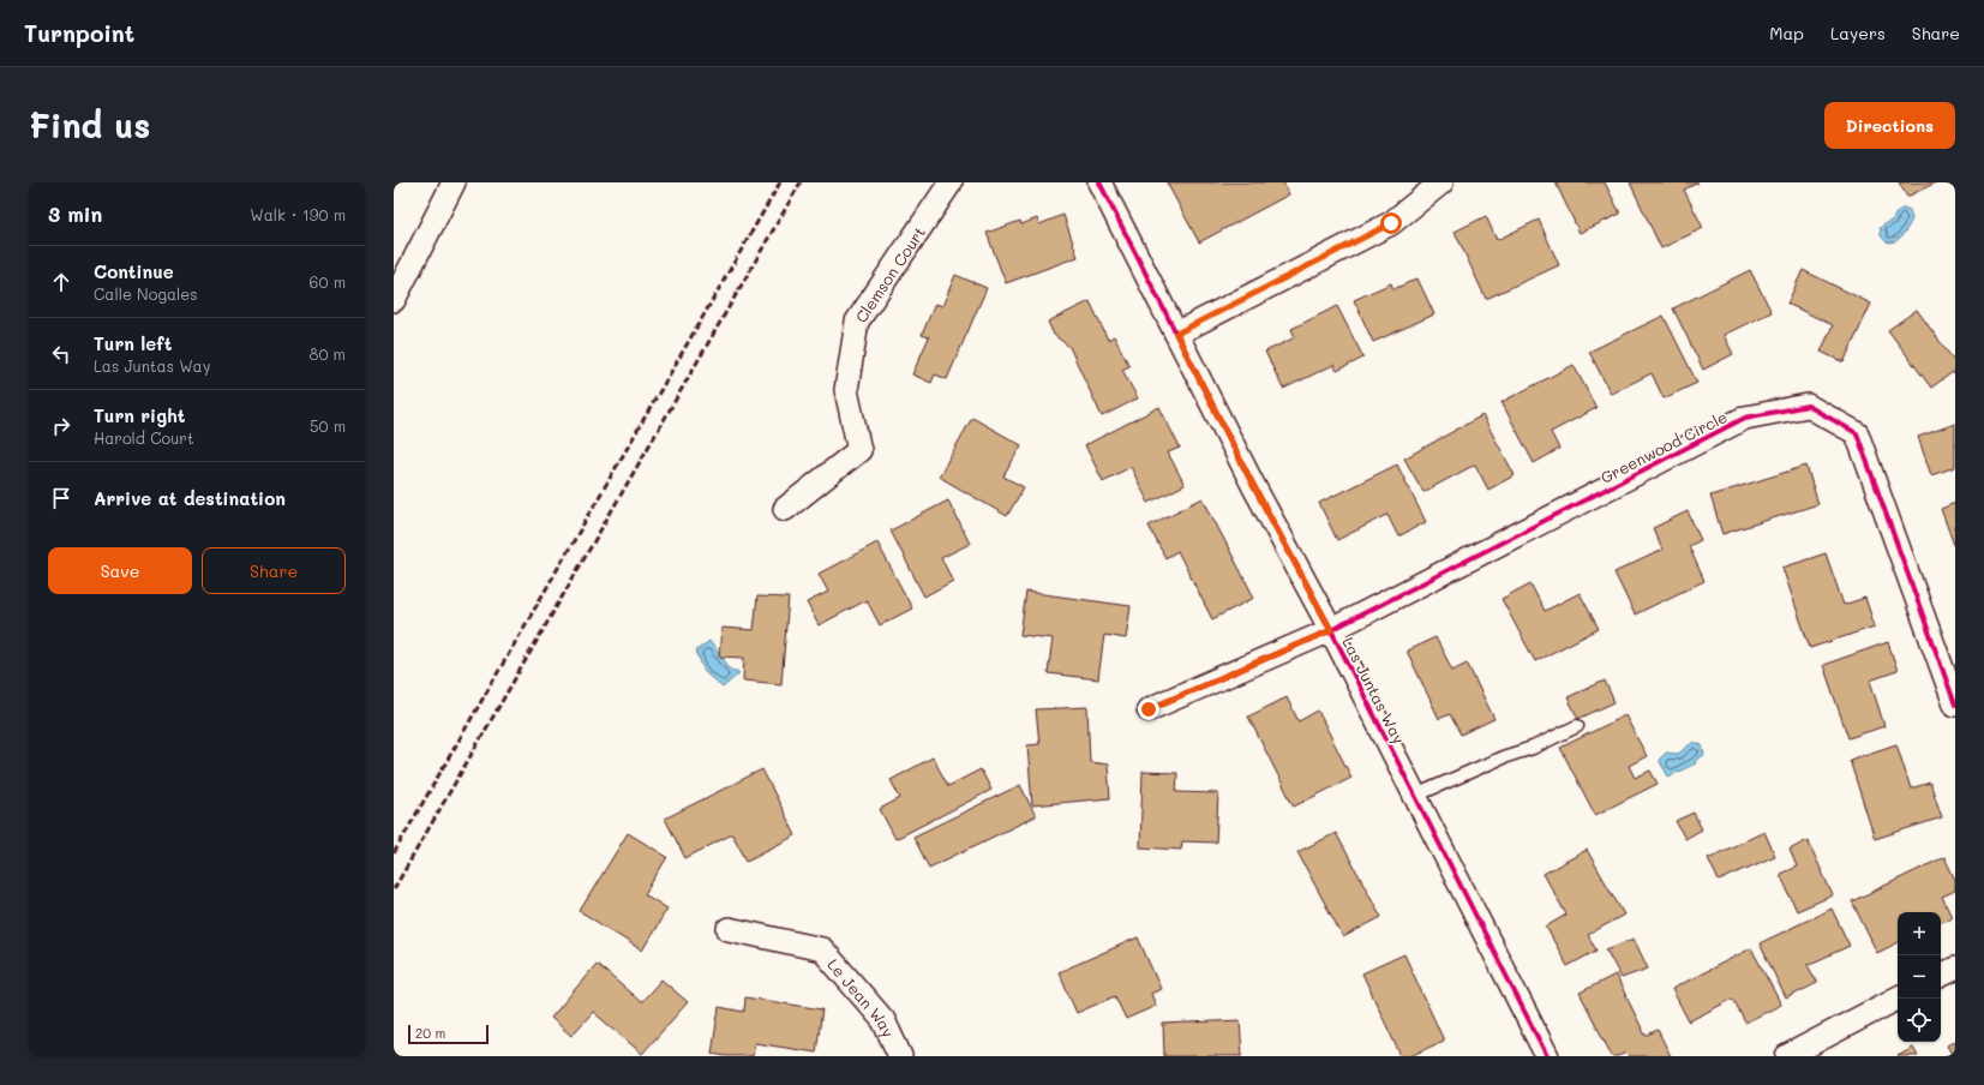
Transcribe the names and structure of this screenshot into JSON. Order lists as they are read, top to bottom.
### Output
{
  "streets": {
    "street": [
      "Clemson Court",
      "Greenwood Circle",
      "Las Juntas Way",
      "Le Jean Way"
    ]
  },
  "crossings": [
    ["Greenwood Circle", "Las Juntas Way"]
  ],
  "scale_bar": "20 m",
  "page": {
    "header": "Turnpoint",
    "nav": ["Map", "Layers", "Share"],
    "buttons": [
      "Directions",
      ["Save", "Share"]
    ],
    "title": "Find us",
    "heading": ["3 min", "Walk · 190 m"],
    "list": [
      ["Continue", "Calle Nogales", "60 m"],
      ["Turn left", "Las Juntas Way", "80 m"],
      ["Turn right", "Harold Court", "50 m"],
      "Arrive at destination"
    ],
    "map_buttons": ["+", "−"],
    "scale": "20 m"
  }
}
